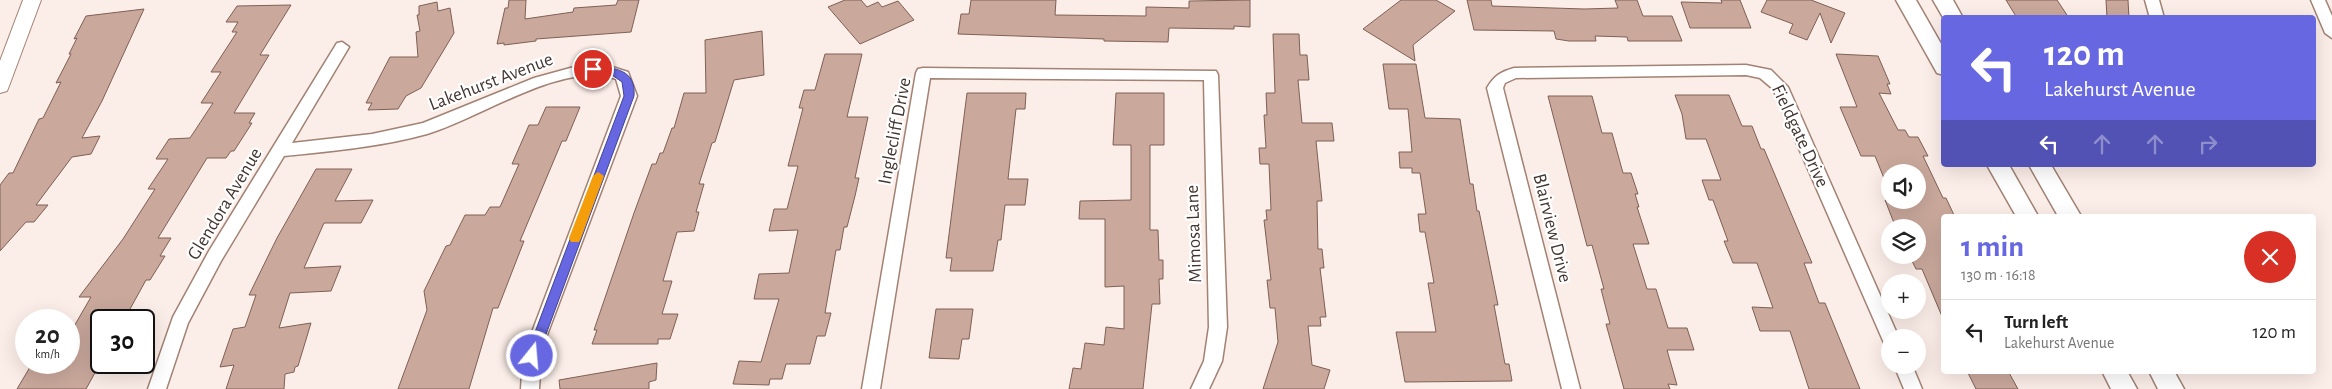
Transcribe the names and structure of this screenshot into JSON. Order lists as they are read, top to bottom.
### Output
{
  "streets": {
    "street": [
      "Lakehurst Avenue",
      "Inglecliff Drive",
      "Fieldgate Drive",
      "Glendora Avenue",
      "Blairview Drive",
      "Mimosa Lane"
    ]
  },
  "crossings": [
    ["Lakehurst Avenue", "Glendora Avenue"],
    ["Inglecliff Drive", "Mimosa Lane"],
    ["Fieldgate Drive", "Blairview Drive"]
  ],
  "page": {
    "turn": ["120 m", "Lakehurst Avenue"],
    "map_buttons": ["+", "−"],
    "heading": ["1 min", "130 m · 16:18"],
    "list": [
      {
        "name": "Turn left",
        "note": "Lakehurst Avenue",
        "value": "120 m"
      }
    ],
    "speed": "20 km/h",
    "limit": "30"
  }
}
